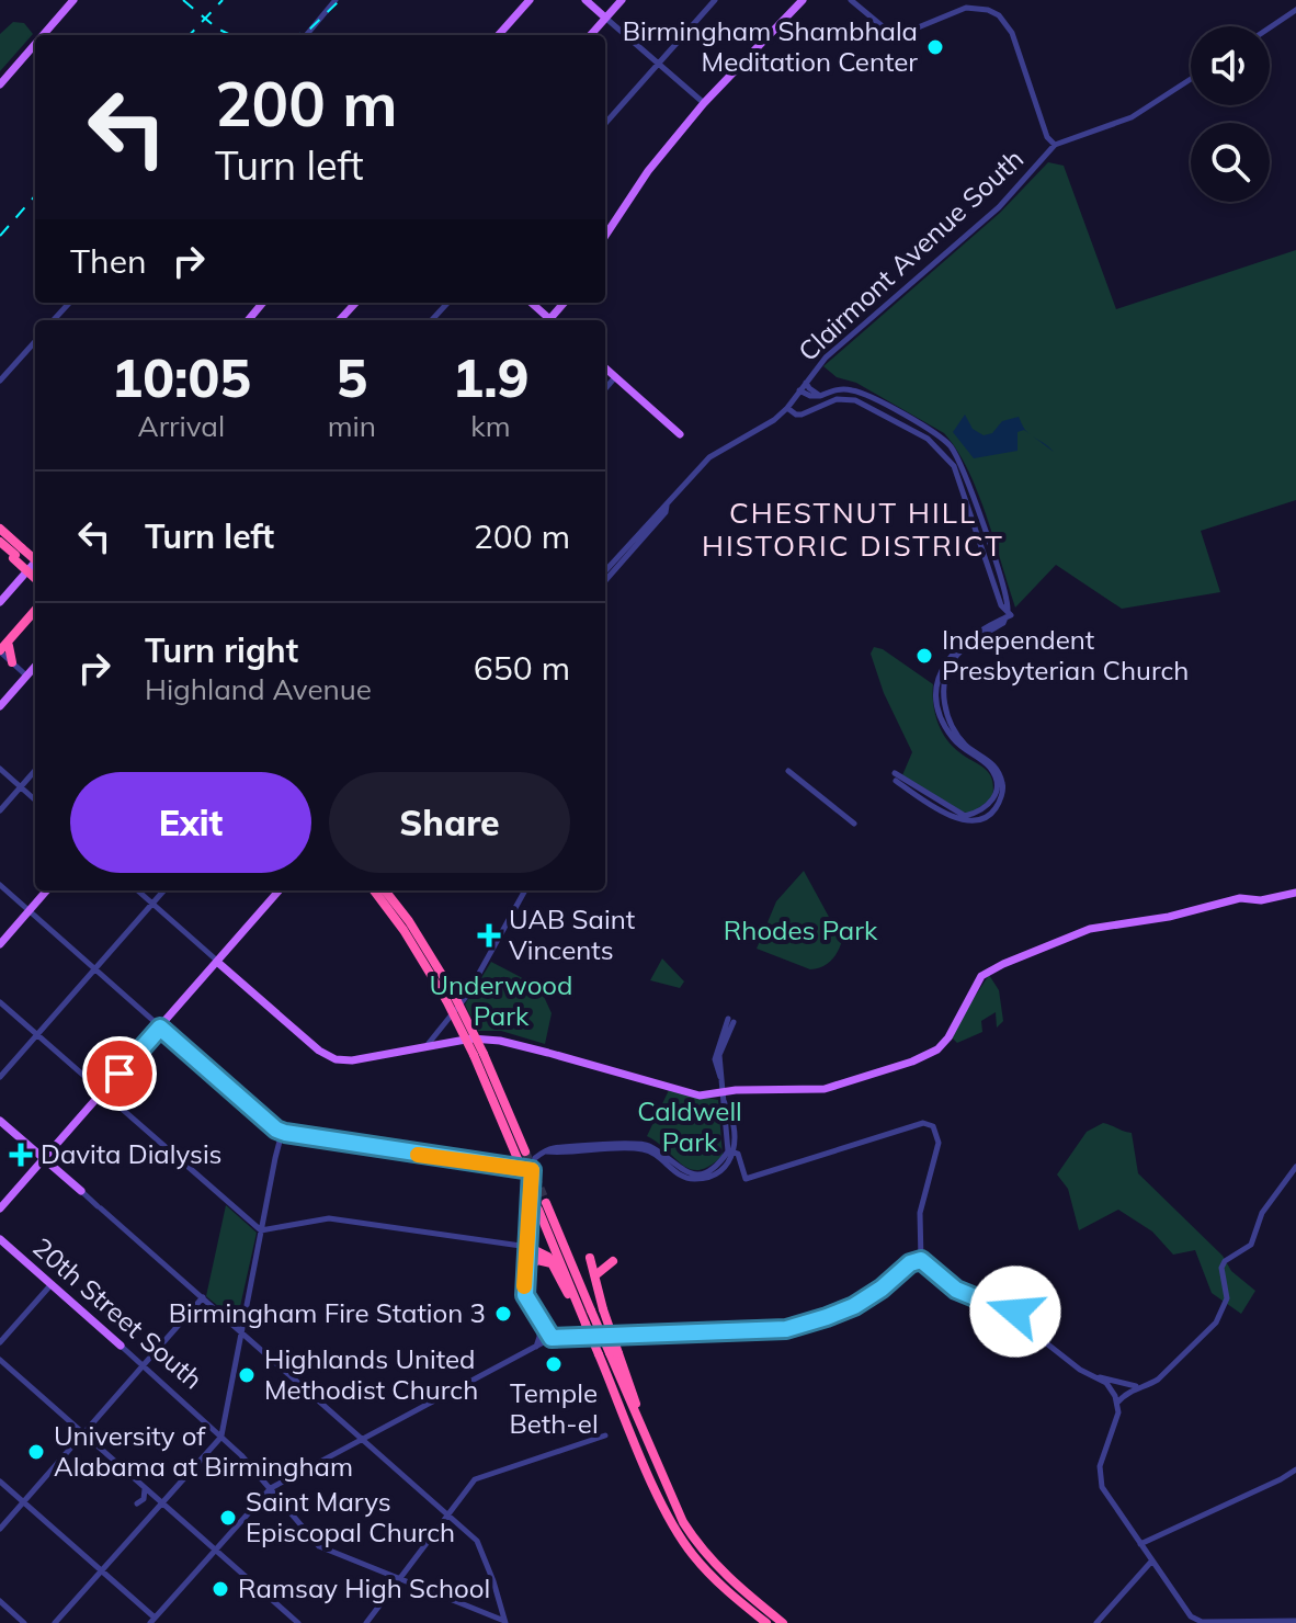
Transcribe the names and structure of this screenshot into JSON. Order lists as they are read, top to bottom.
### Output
{
  "streets": {
    "main road": ["20th Street South"],
    "street": ["Clairmont Avenue South"]
  },
  "districts": ["CHESTNUT HILL HISTORIC DISTRICT"],
  "parks": ["Rhodes Park", "Underwood Park", "Caldwell Park"],
  "places": {
    "other": [
      "Birmingham Shambhala Meditation Center",
      "Independent Presbyterian Church",
      "Birmingham Fire Station 3",
      "Temple Beth-el",
      "Highlands United Methodist Church",
      "University of Alabama at Birmingham",
      "Saint Marys Episcopal Church",
      "Ramsay High School"
    ],
    "health": ["UAB Saint Vincents", "Davita Dialysis"]
  },
  "page": {
    "turn": ["200 m", "Turn left"],
    "then": "Then",
    "eta": [
      "10:05",
      "Arrival",
      "5",
      "min",
      "1.9",
      "km"
    ],
    "list": [
      {
        "name": "Turn left",
        "value": "200 m"
      },
      {
        "name": "Turn right",
        "note": "Highland Avenue",
        "value": "650 m"
      }
    ],
    "buttons": ["Exit", "Share"]
  }
}
